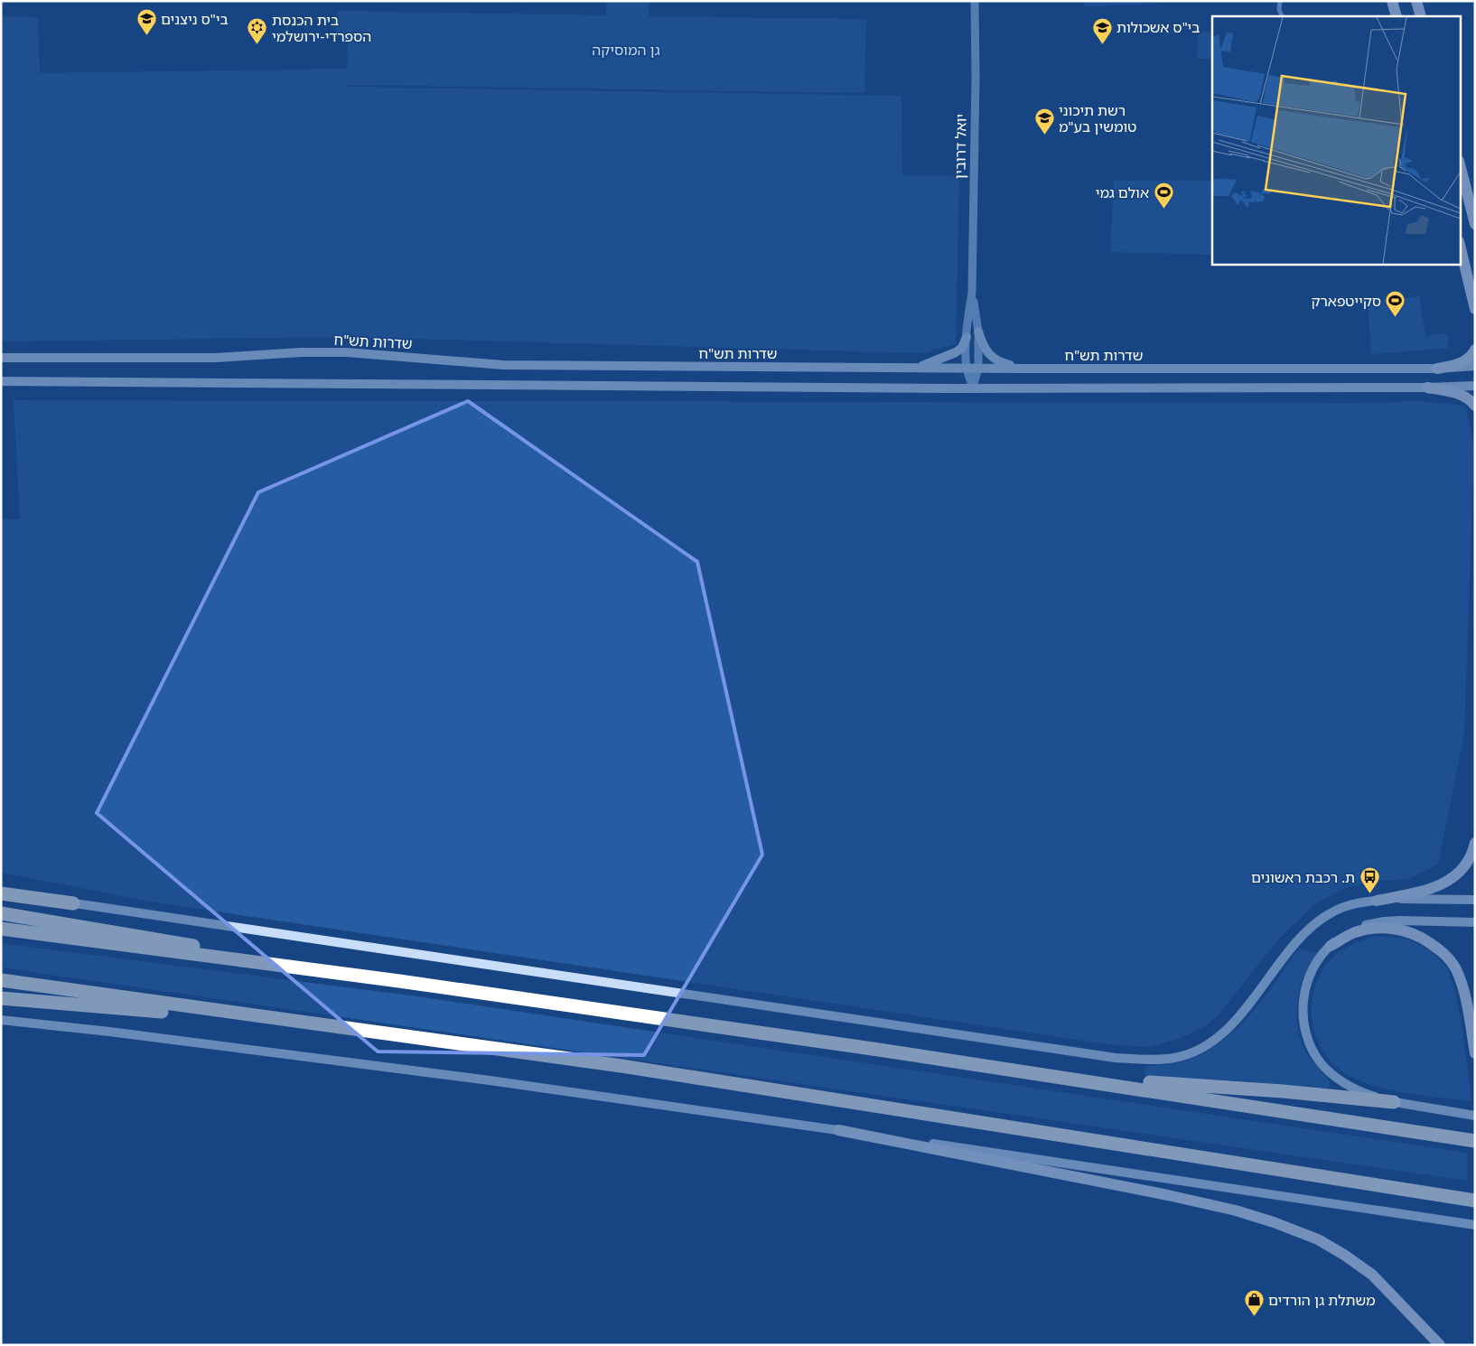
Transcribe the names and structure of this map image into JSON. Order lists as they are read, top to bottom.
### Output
{
  "streets": {
    "main road": ["שדרות תש\"ח"],
    "street": ["יואל דרובין"]
  },
  "crossings": [
    ["יואל דרובין", "שדרות תש\"ח"]
  ],
  "parks": ["גן המוסיקה"],
  "places": {
    "school or university": ["בי\"ס ניצנים", "בי\"ס אשכולות", "רשת תיכוני טומשין בע\"מ"],
    "synagogue": ["בית הכנסת הספרדי-ירושלמי"],
    "sports": ["אולם גמי", "סקייטפארק"],
    "bus stop": ["ת. רכבת ראשונים"],
    "shop": ["משתלת גן הורדים"]
  }
}
